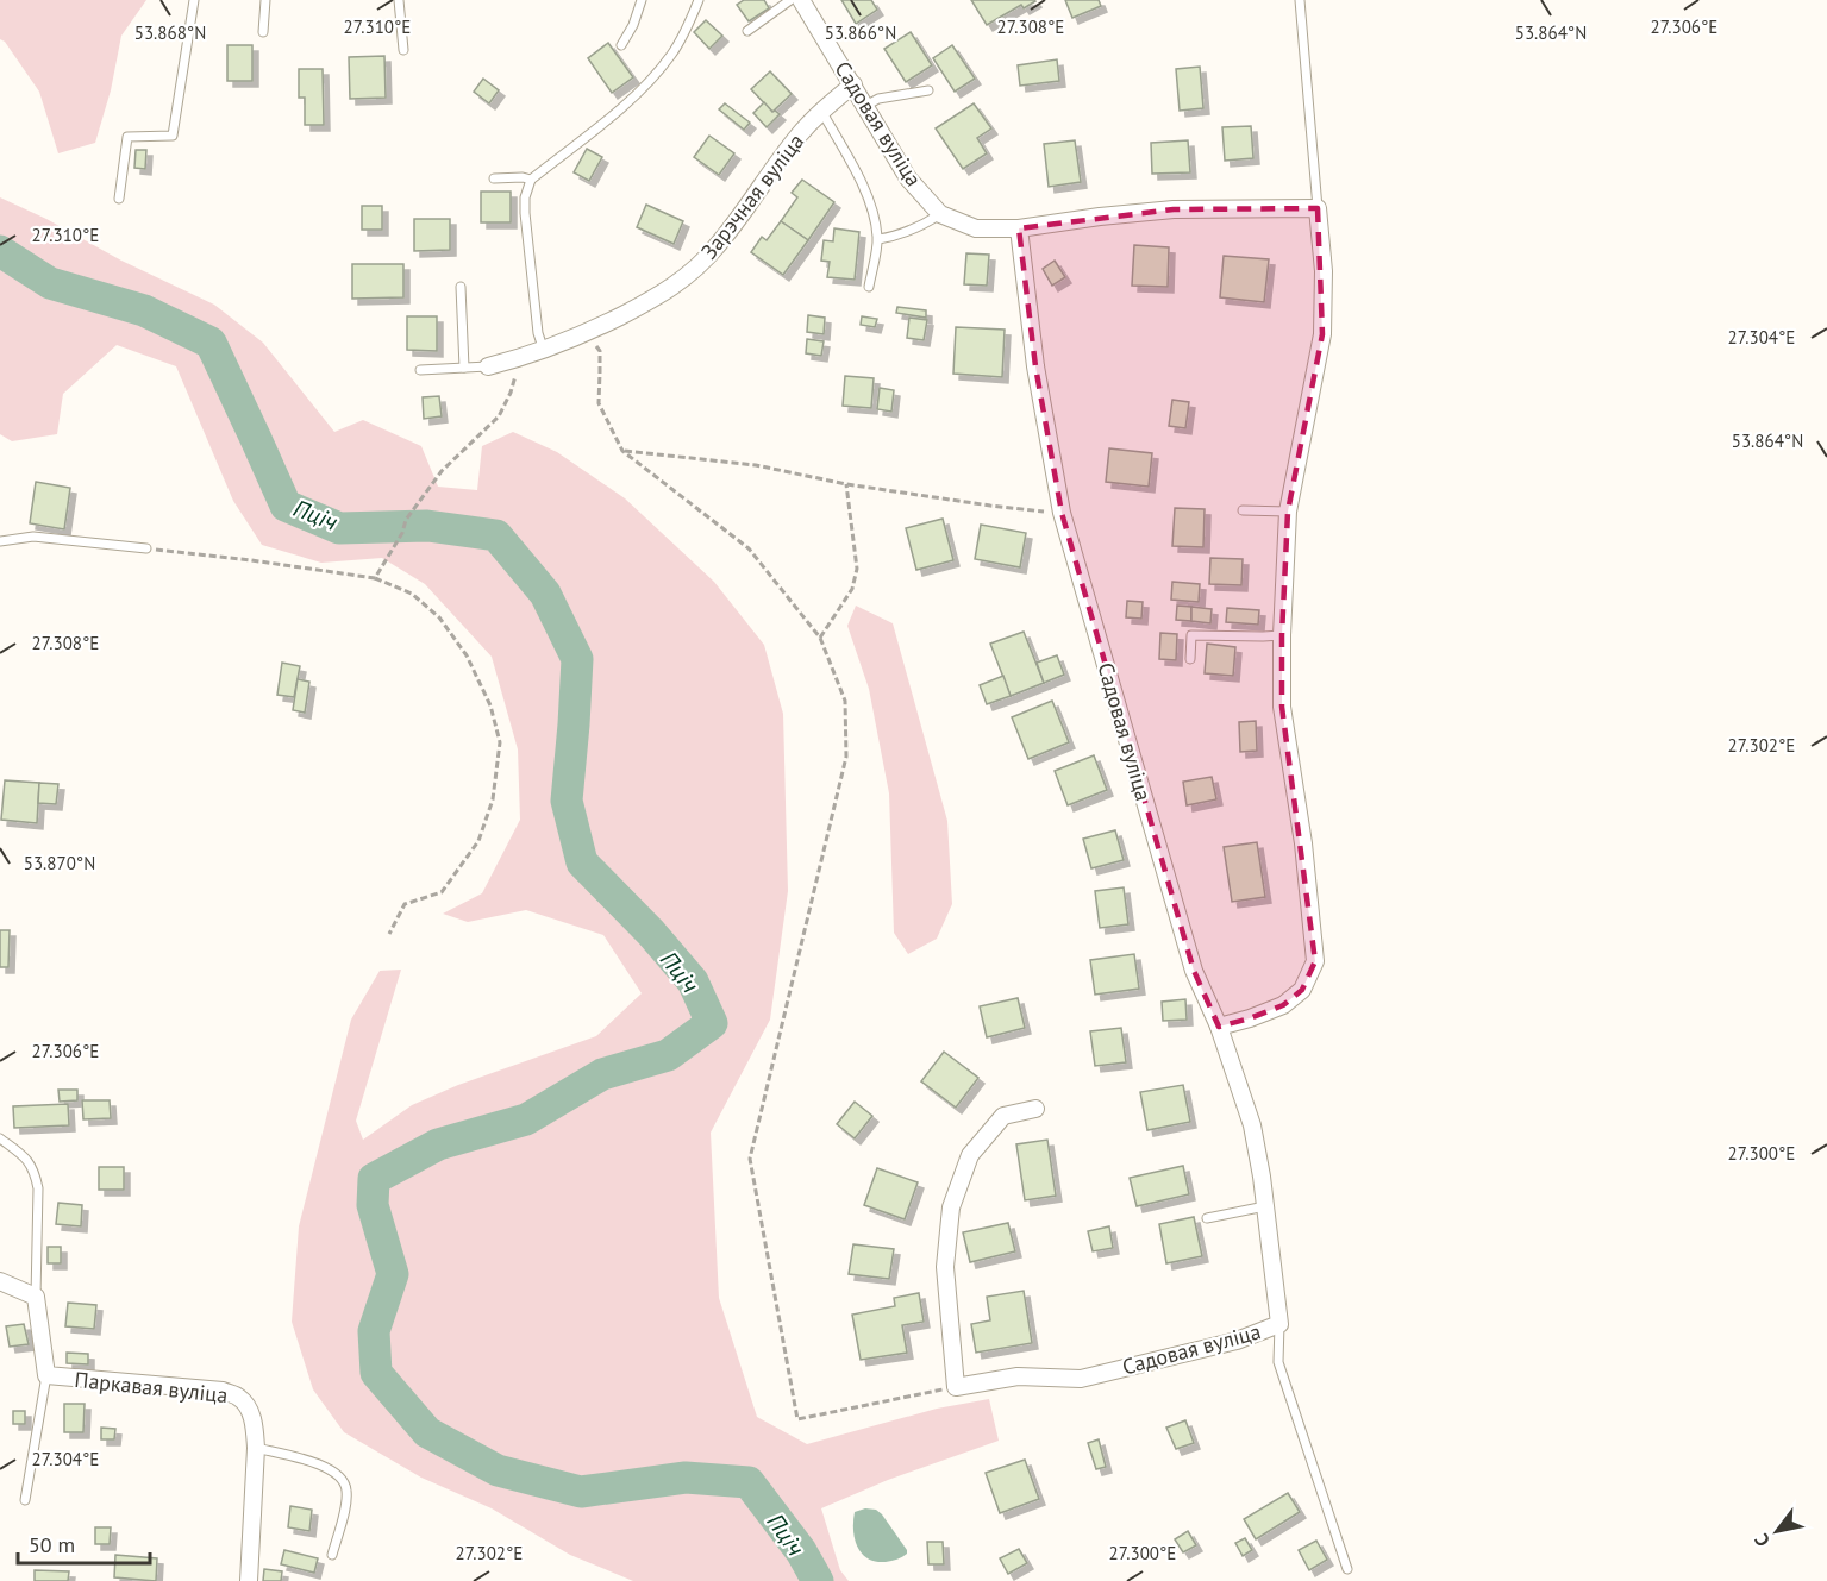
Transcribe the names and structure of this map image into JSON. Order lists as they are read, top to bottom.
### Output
{
  "streets": {
    "street": ["Садовая вуліца", "Зарэчная вуліца", "Паркавая вуліца"]
  },
  "crossings": [
    ["Садовая вуліца", "Зарэчная вуліца"]
  ],
  "water": ["Пціч"],
  "scale_bar": "50 m",
  "north": "bottom left",
  "coordinates": [
    "27.310°E",
    "27.308°E",
    "27.306°E",
    "53.864°N",
    "53.868°N",
    "53.866°N",
    "27.304°E",
    "27.302°E",
    "53.870°N",
    "27.300°E"
  ]
}
